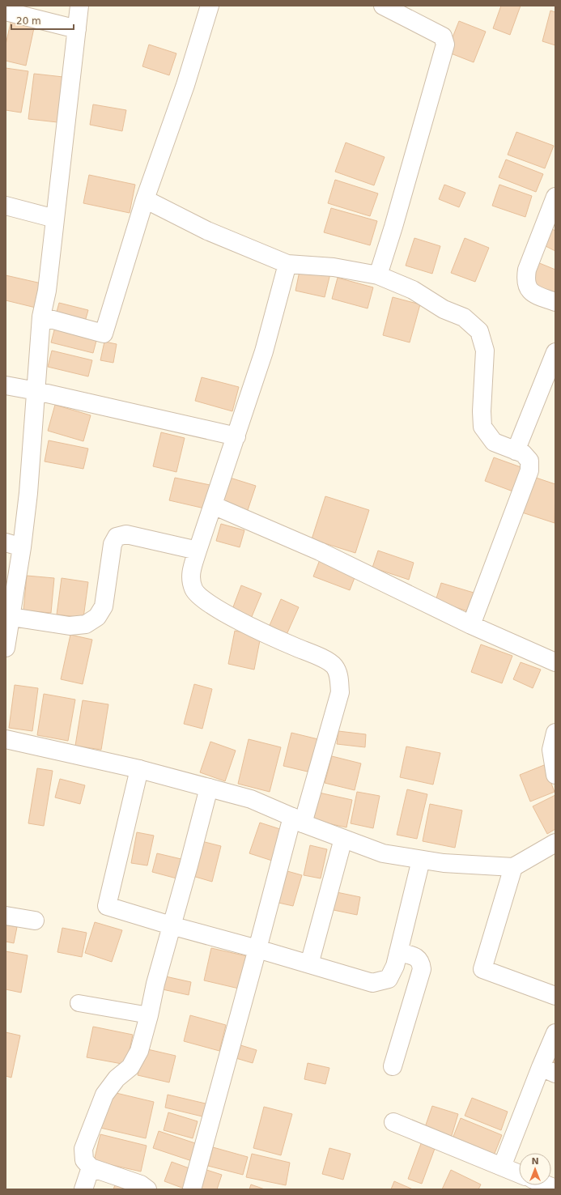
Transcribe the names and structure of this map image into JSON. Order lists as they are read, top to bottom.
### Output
{
  "scale_bar": "20 m",
  "north": "top"
}
